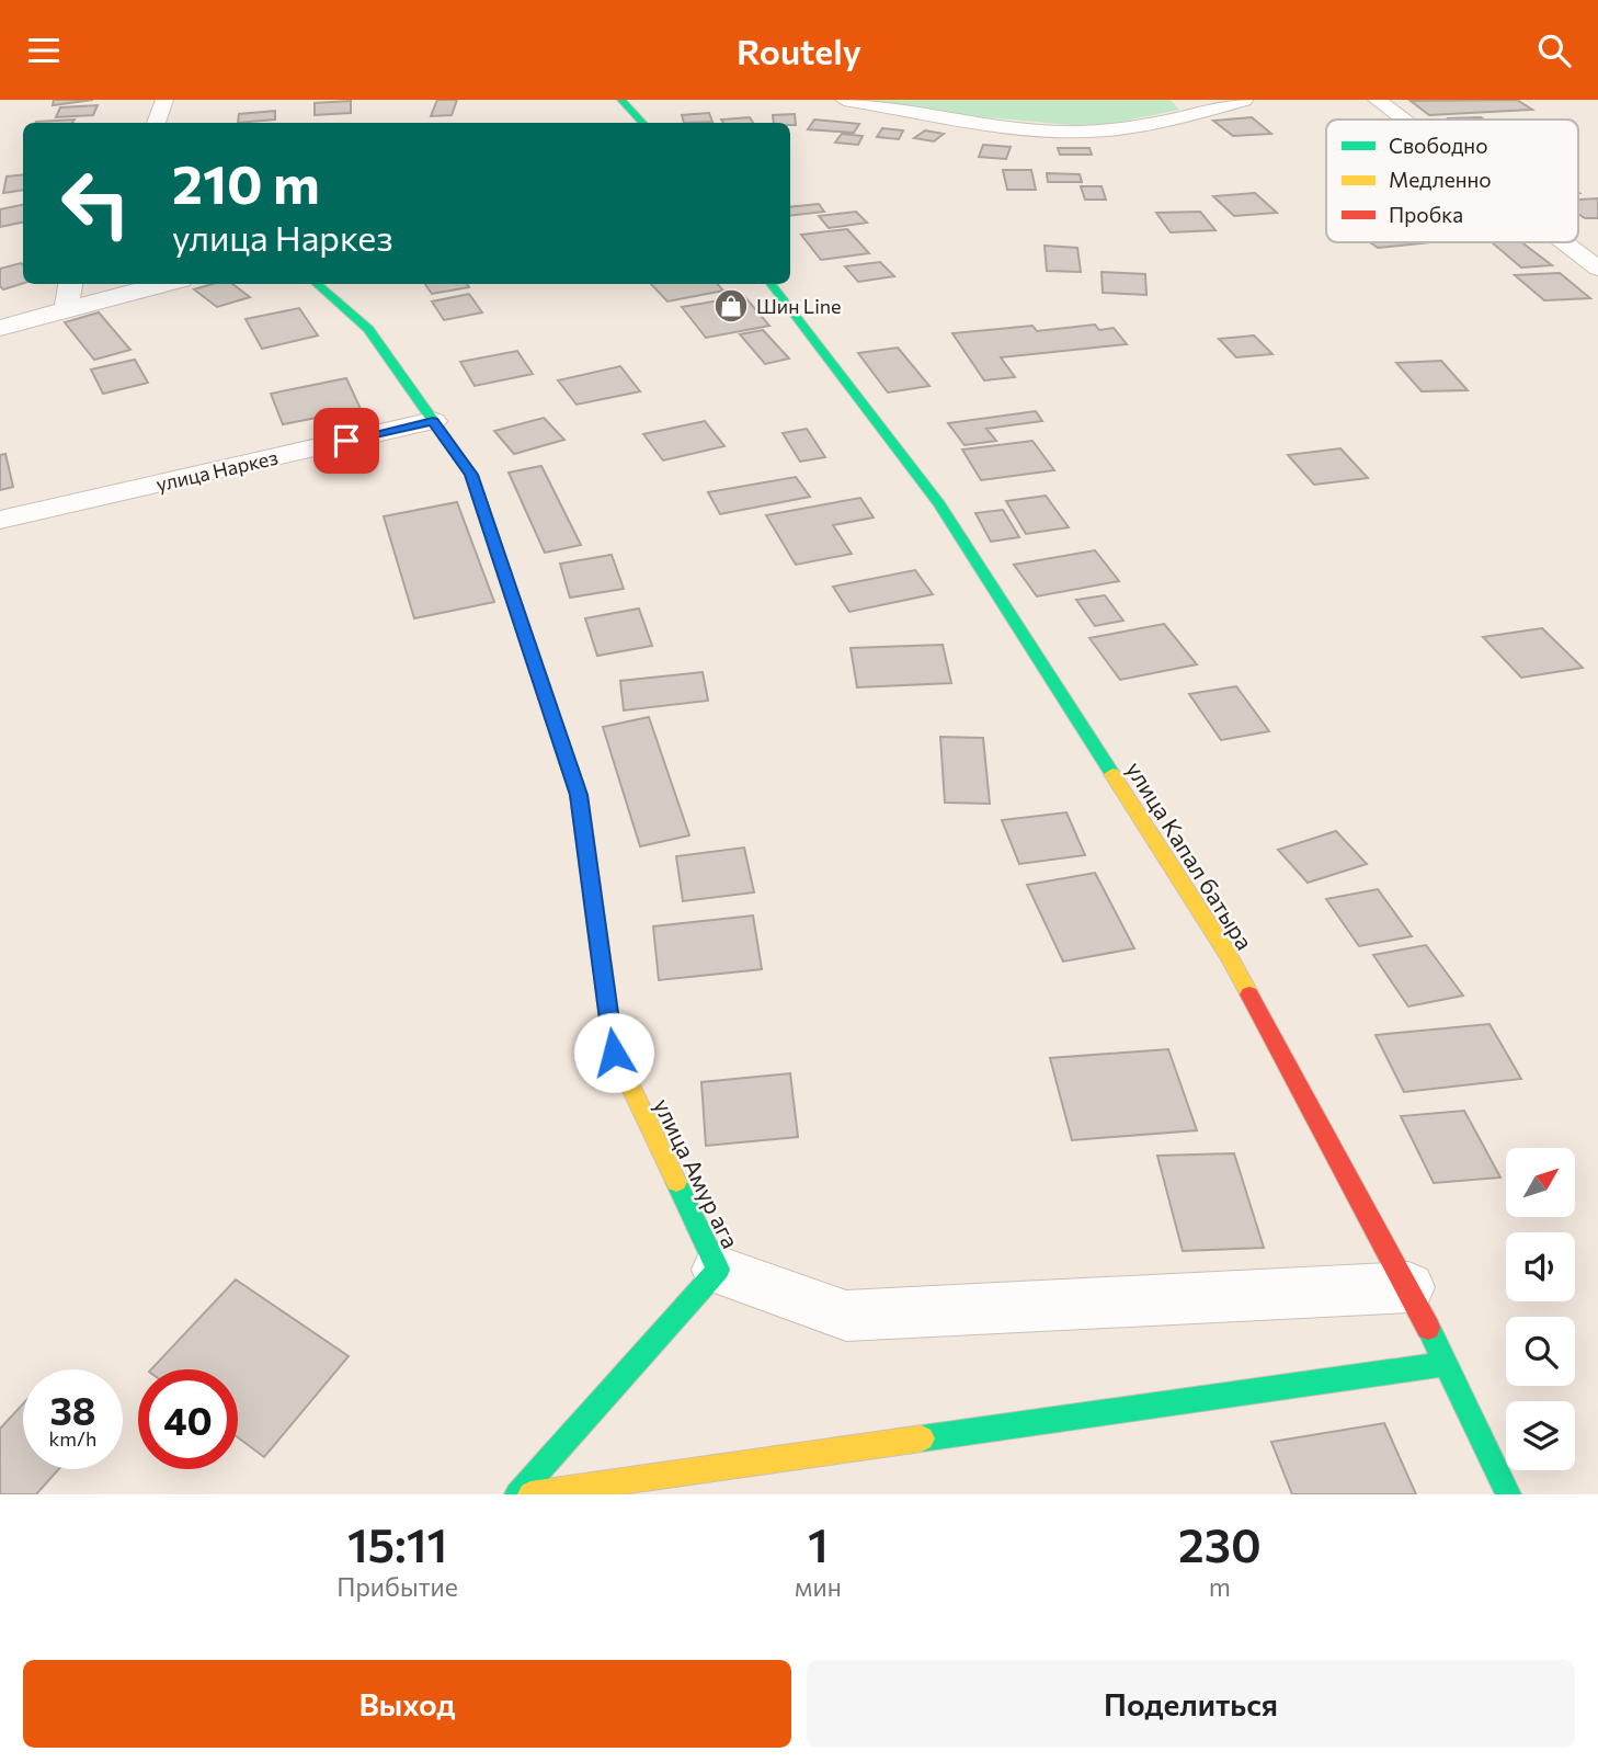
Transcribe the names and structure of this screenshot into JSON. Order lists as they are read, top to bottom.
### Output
{
  "streets": {
    "street": ["улица Наркез", "улица Капал батыра", "улица Амур ага"]
  },
  "crossings": [
    ["улица Наркез", "улица Амур ага"]
  ],
  "places": {
    "shop": ["Шин Line"]
  },
  "legend": ["Свободно", "Медленно", "Пробка"],
  "north": "top right",
  "page": {
    "header": "Routely",
    "turn": ["210 m", "улица Наркез"],
    "speed": "38 km/h",
    "limit": "40",
    "eta": [
      "15:11",
      "Прибытие",
      "1",
      "мин",
      "230",
      "m"
    ],
    "buttons": ["Выход", "Поделиться"]
  }
}
